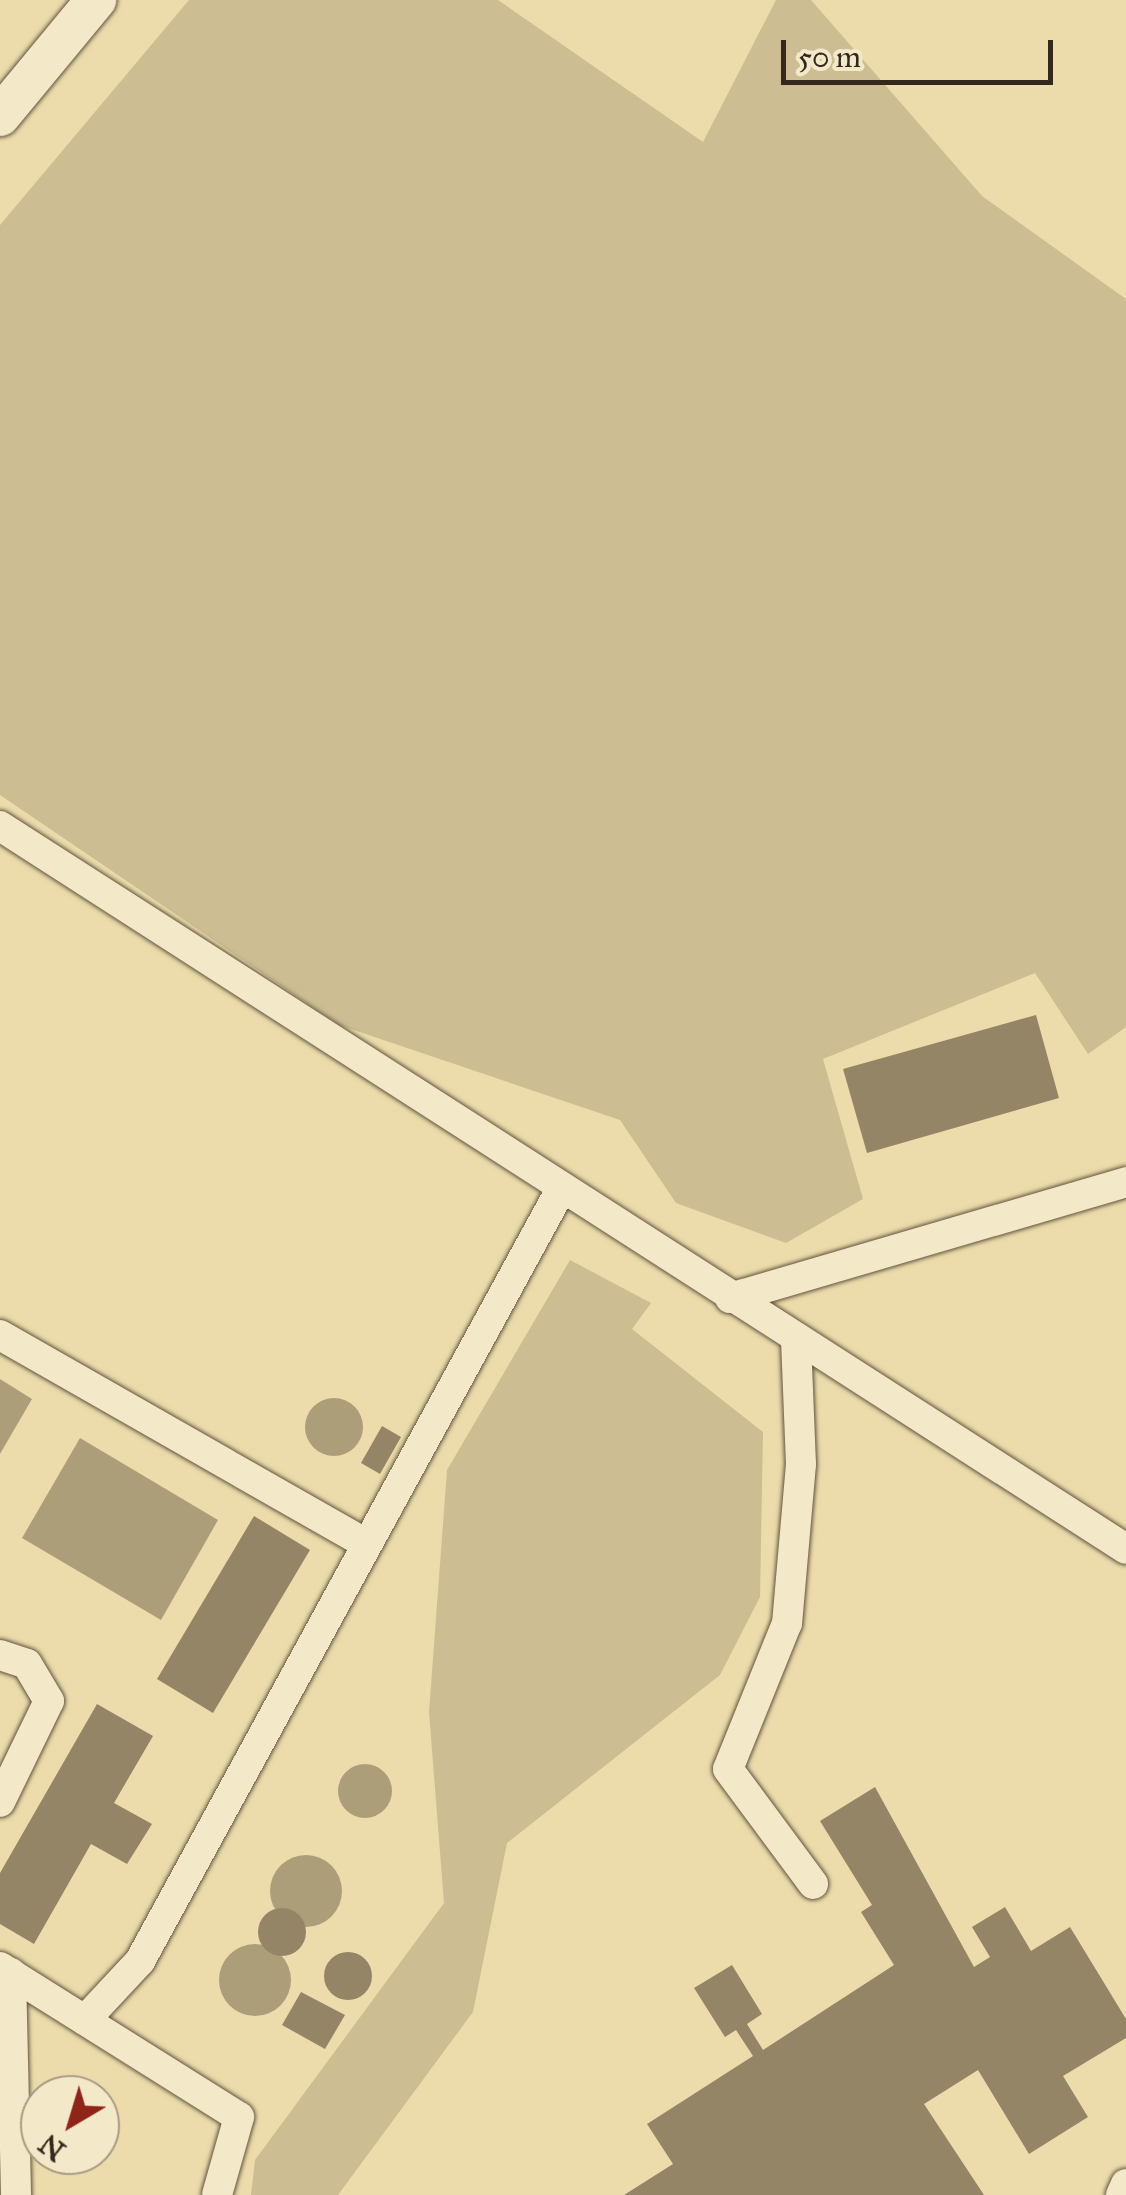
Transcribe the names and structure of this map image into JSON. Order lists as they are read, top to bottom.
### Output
{
  "scale_bar": "50 m",
  "north": "bottom left"
}
